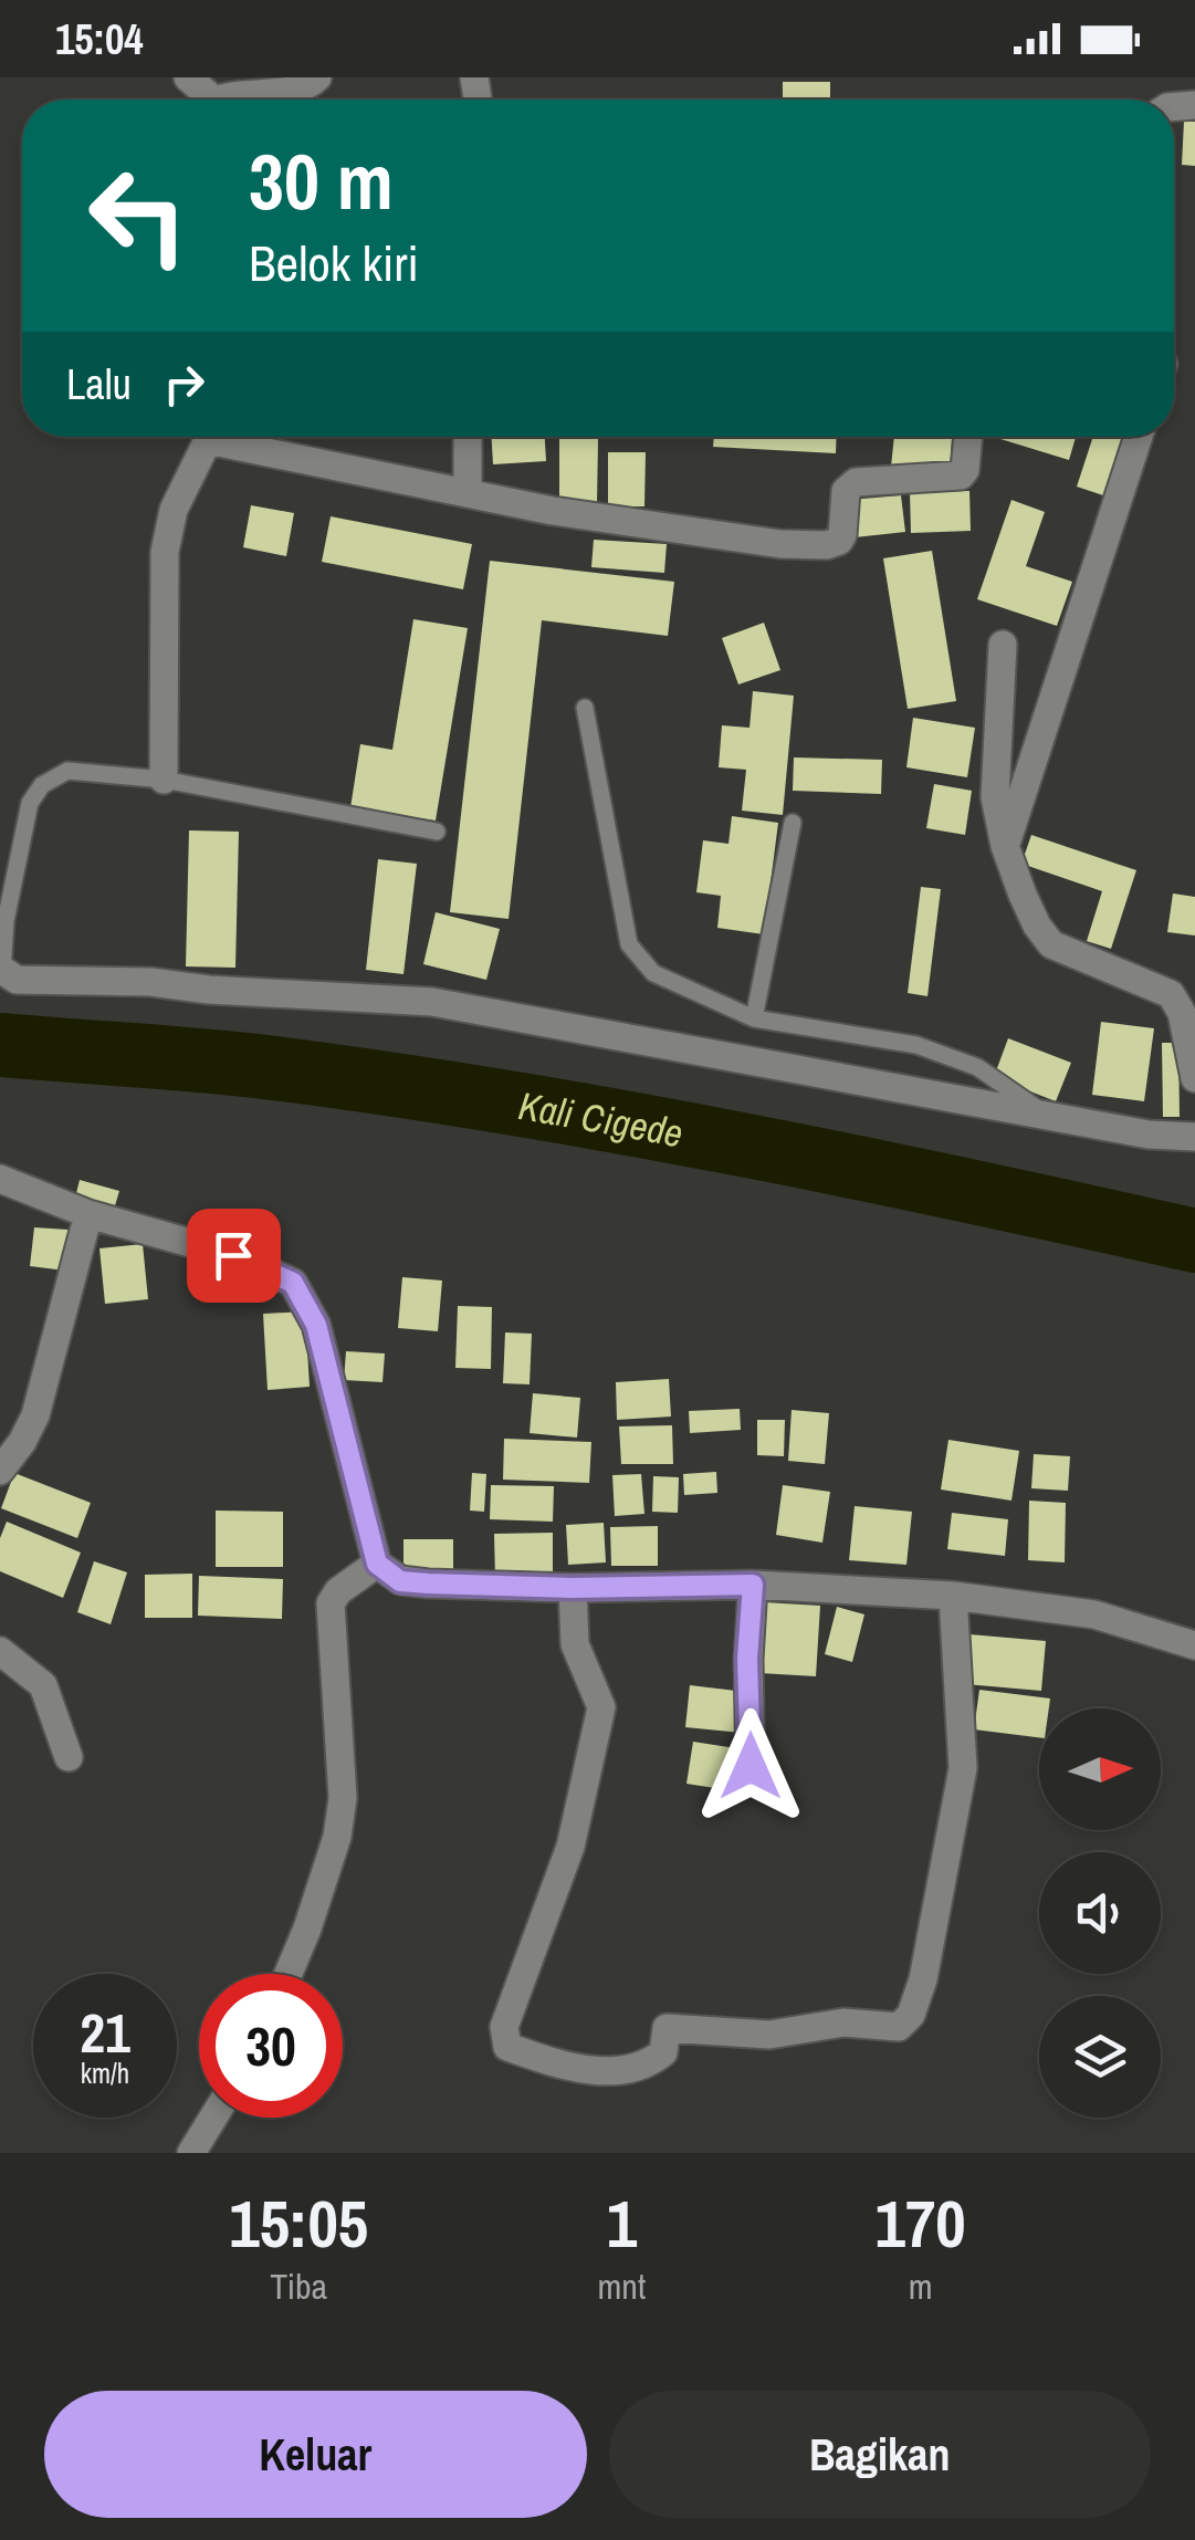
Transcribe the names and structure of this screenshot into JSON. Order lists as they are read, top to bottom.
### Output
{
  "water": ["Kali Cigede"],
  "north": "right",
  "page": {
    "status": "15:04",
    "turn": ["30 m", "Belok kiri"],
    "then": "Lalu",
    "speed": "21 km/h",
    "limit": "30",
    "eta": [
      "15:05",
      "Tiba",
      "1",
      "mnt",
      "170",
      "m"
    ],
    "buttons": ["Keluar", "Bagikan"]
  }
}
